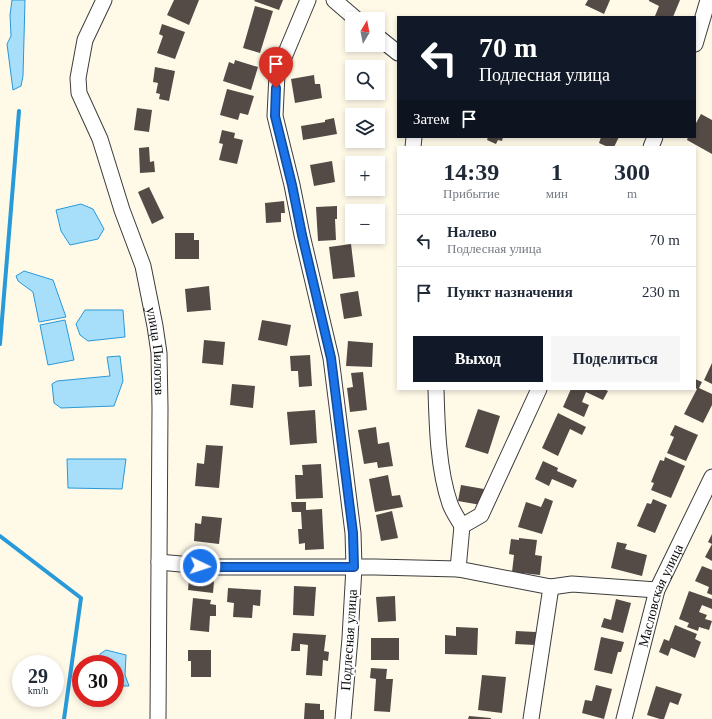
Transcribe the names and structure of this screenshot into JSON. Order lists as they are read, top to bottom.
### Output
{
  "streets": {
    "street": ["улица Пилотов", "Масловская улица", "Подлесная улица"]
  },
  "north": "top",
  "page": {
    "map_buttons": ["+", "−"],
    "turn": ["70 m", "Подлесная улица"],
    "then": "Затем",
    "eta": [
      "14:39",
      "Прибытие",
      "1",
      "мин",
      "300",
      "m"
    ],
    "list": [
      {
        "name": "Налево",
        "note": "Подлесная улица",
        "value": "70 m"
      },
      {
        "name": "Пункт назначения",
        "value": "230 m"
      }
    ],
    "buttons": ["Выход", "Поделиться"],
    "speed": "29 km/h",
    "limit": "30"
  }
}
